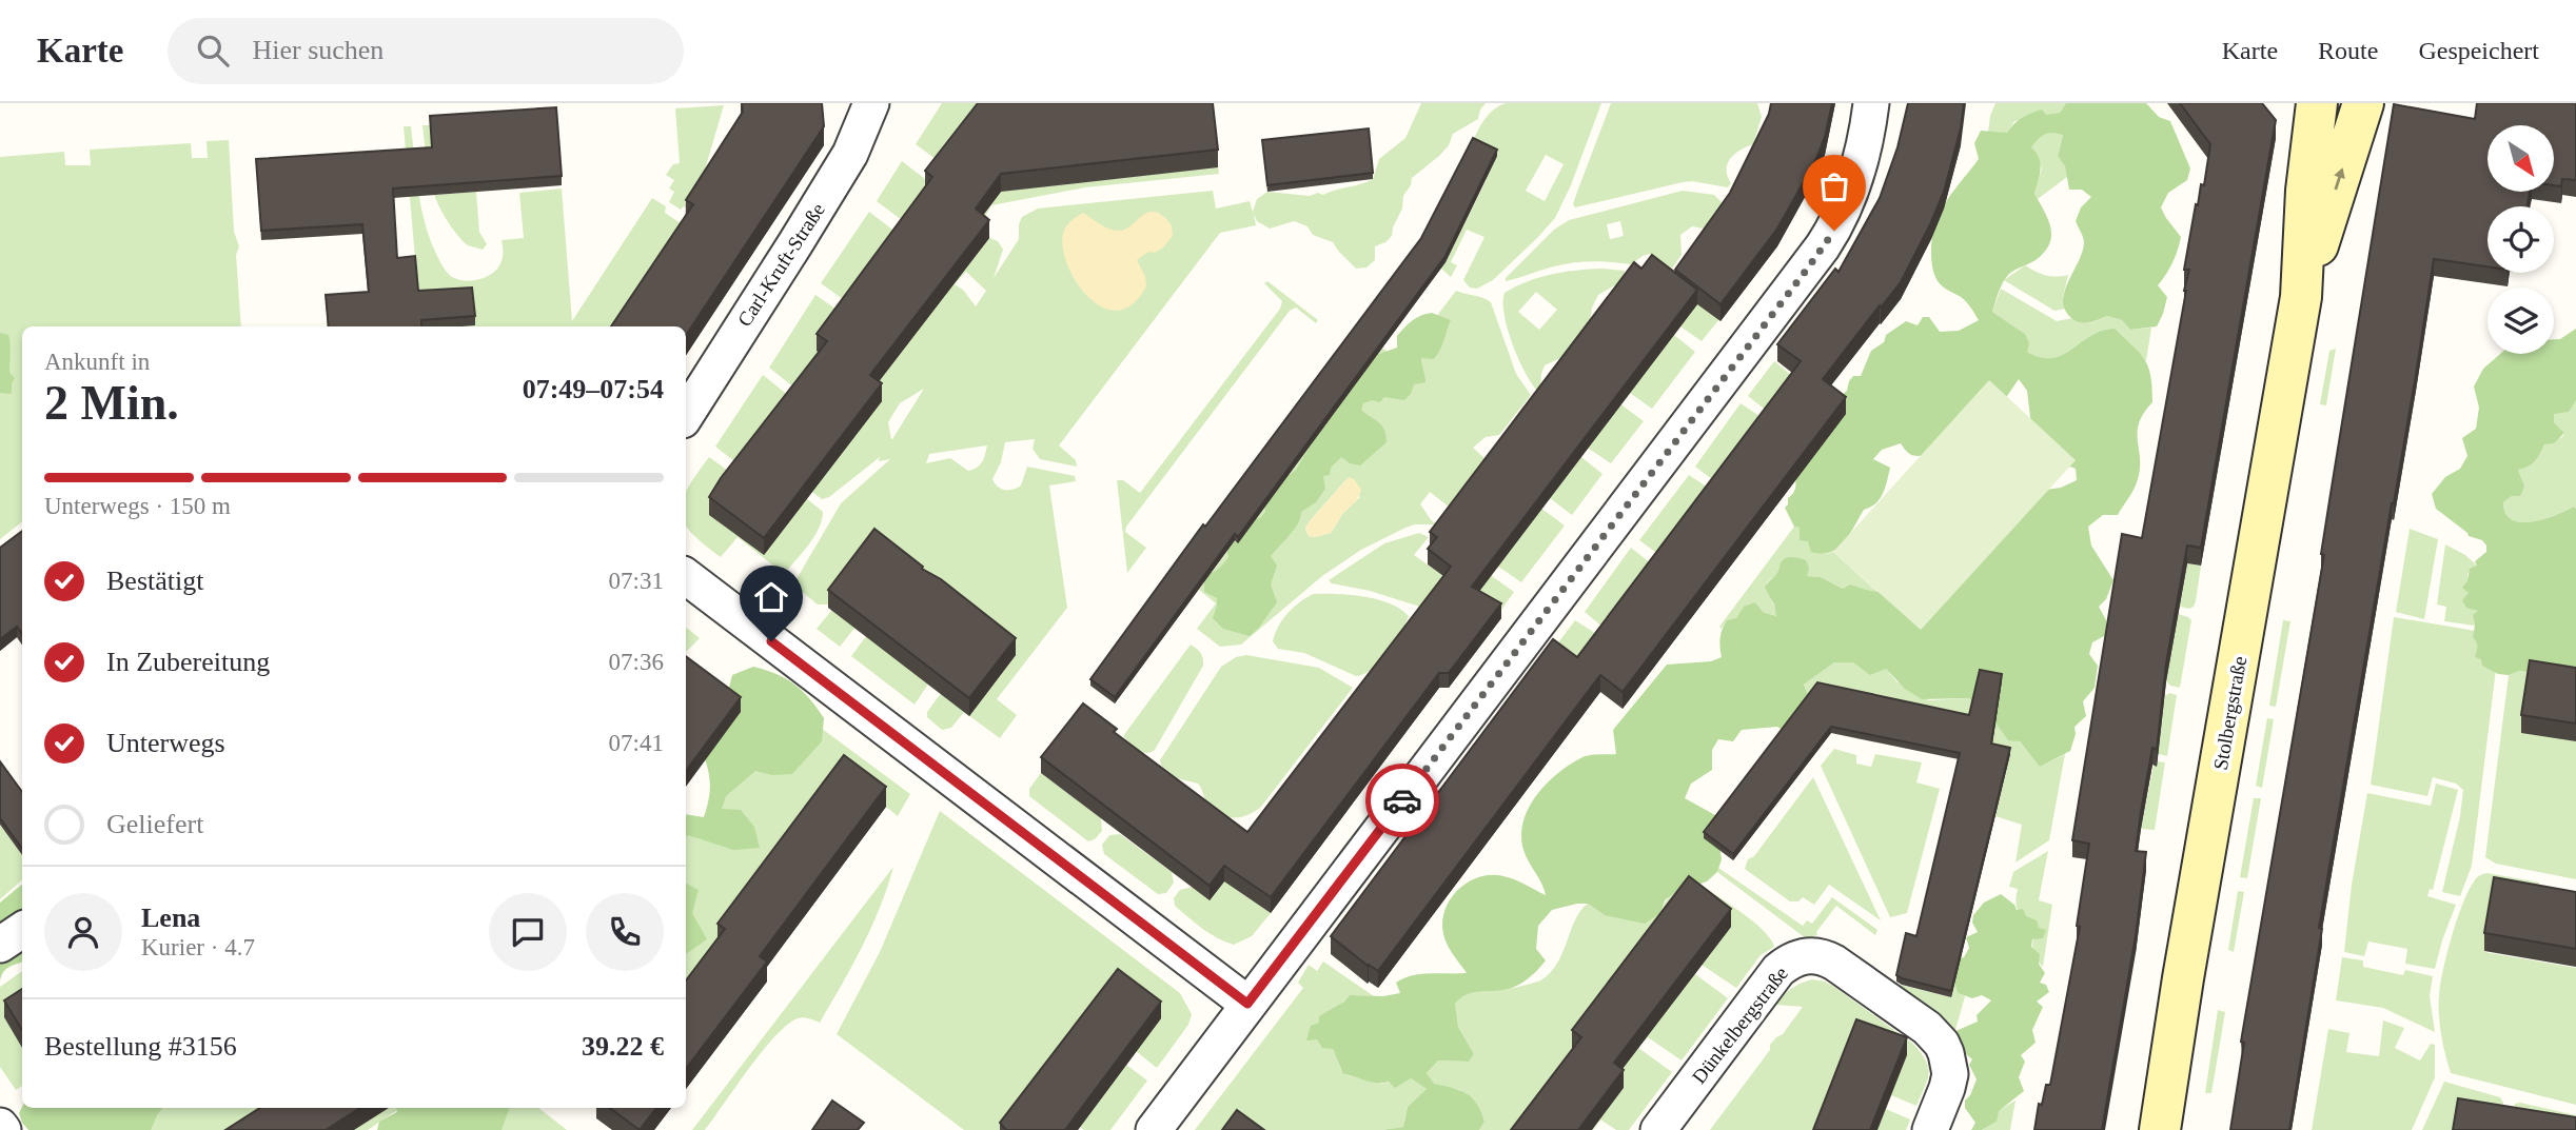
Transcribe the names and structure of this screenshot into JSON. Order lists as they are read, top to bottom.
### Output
{
  "streets": {
    "street": ["Carl-Kruft-Straße", "Stolbergstraße", "Dünkelbergstraße"]
  },
  "north": "bottom right",
  "page": {
    "header": "Karte",
    "search": "Hier suchen",
    "nav": ["Karte", "Route", "Gespeichert"],
    "heading": ["2 Min.", "Ankunft in", "07:49–07:54"],
    "panel": [
      "Lena",
      "Kurier · 4.7",
      "Bestellung #3156",
      "39.22 €"
    ],
    "bar": "Unterwegs · 150 m",
    "list": [
      ["Bestätigt", "07:31"],
      ["In Zubereitung", "07:36"],
      ["Unterwegs", "07:41"],
      "Geliefert"
    ]
  }
}
